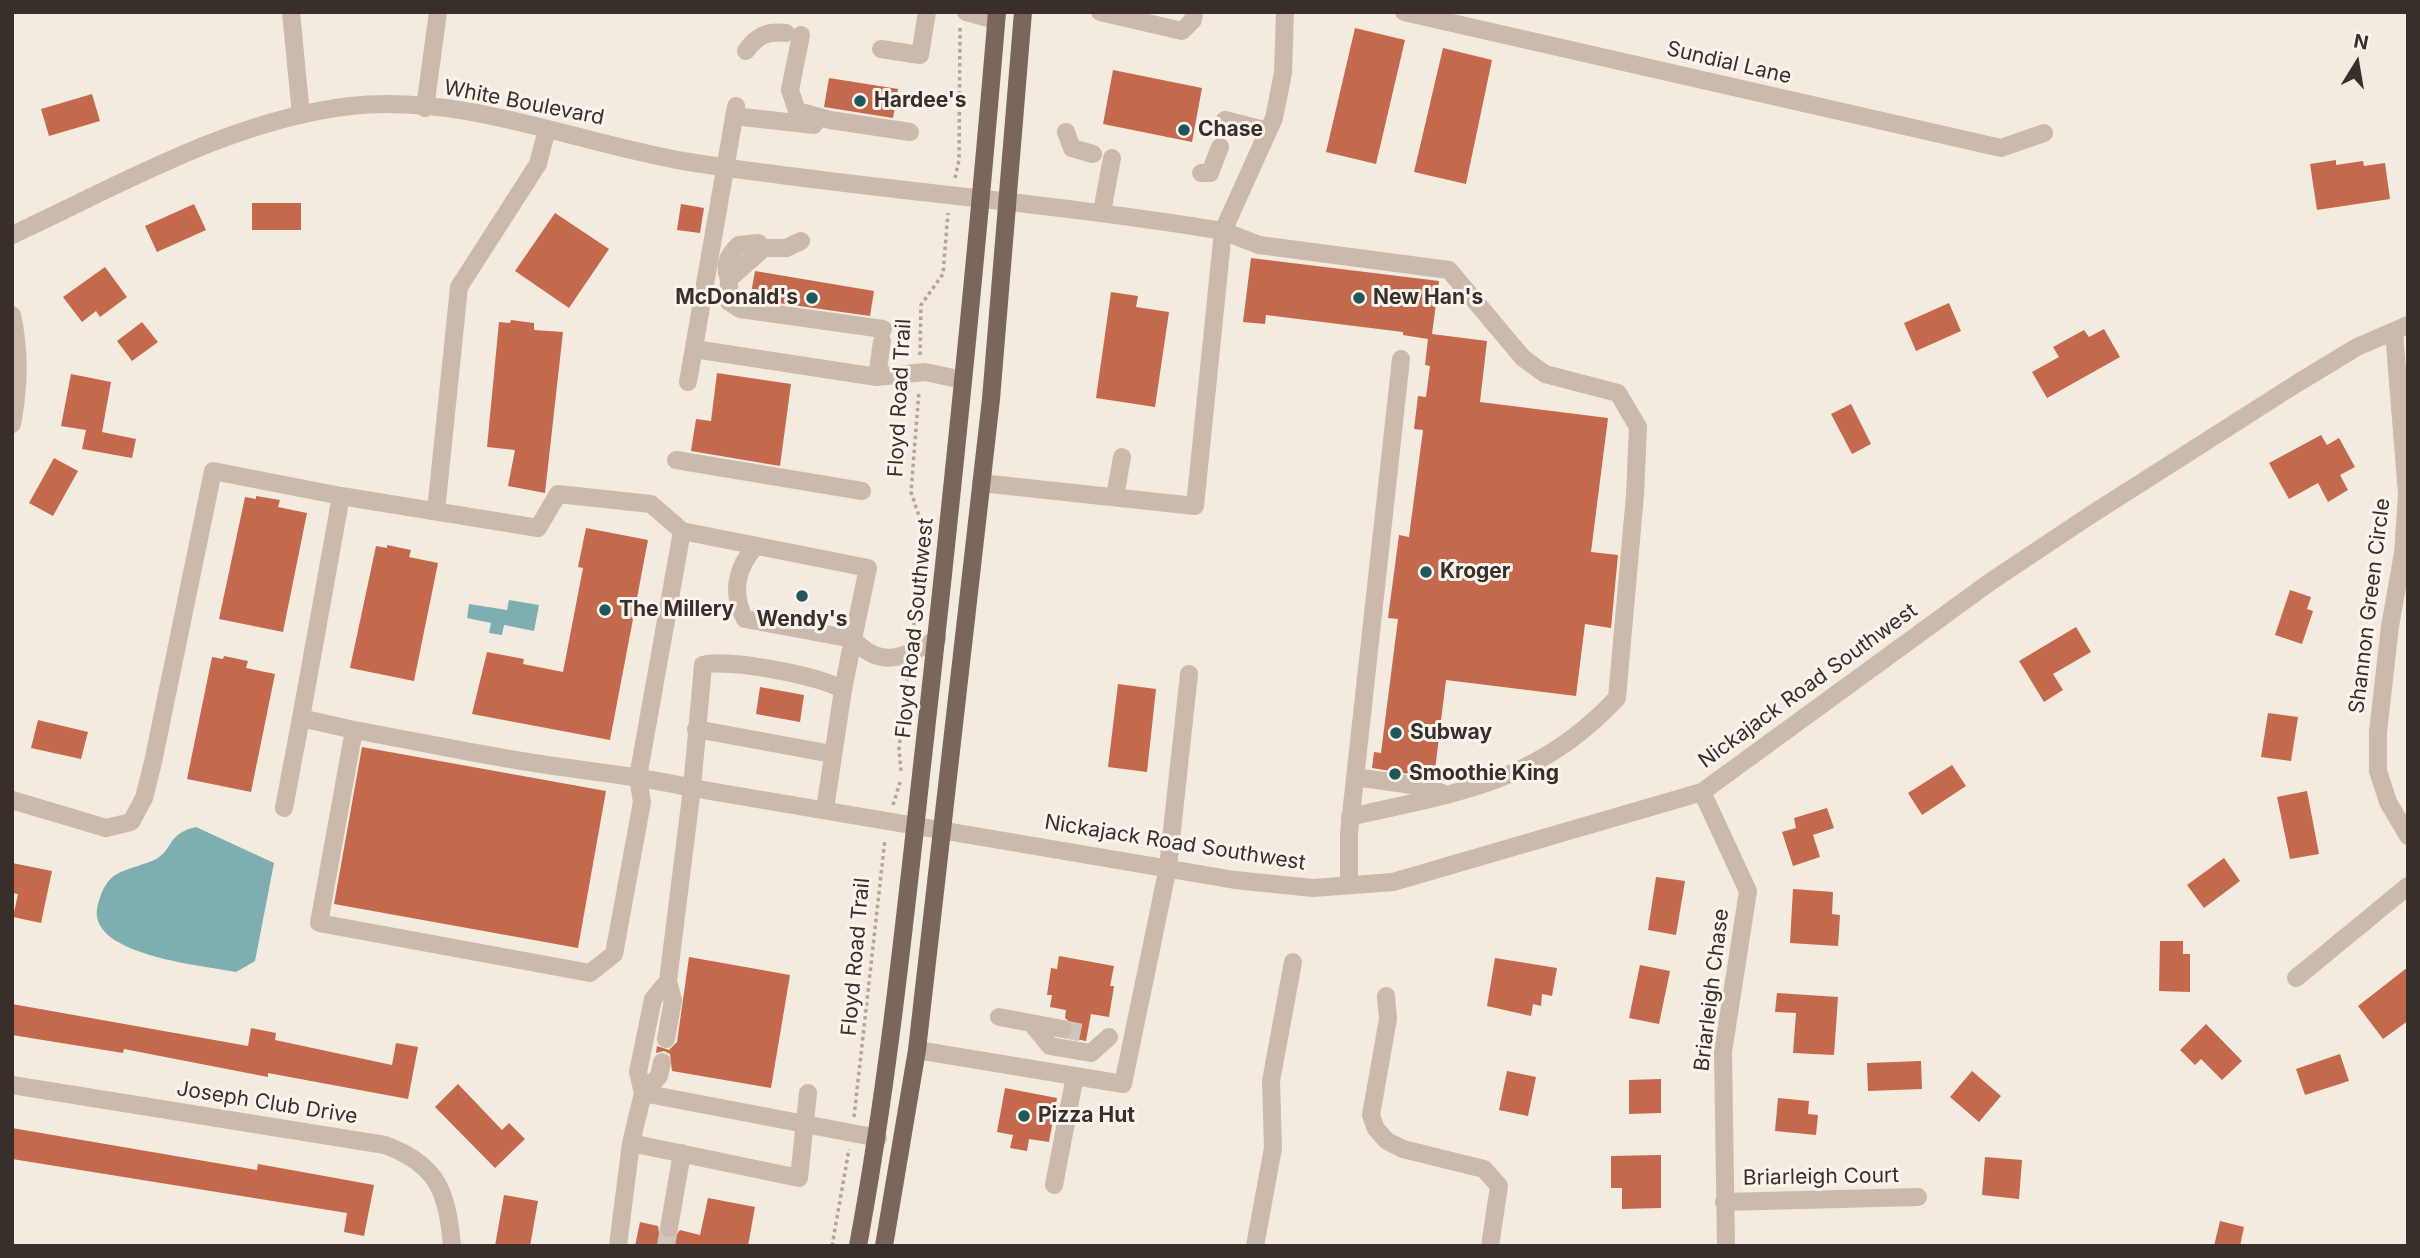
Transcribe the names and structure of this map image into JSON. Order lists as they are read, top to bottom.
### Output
{
  "streets": {
    "main road": ["Floyd Road Southwest"],
    "street": [
      "Sundial Lane",
      "White Boulevard",
      "Shannon Green Circle",
      "Nickajack Road Southwest",
      "Briarleigh Chase",
      "Joseph Club Drive",
      "Briarleigh Court"
    ],
    "path": ["Floyd Road Trail"]
  },
  "crossings": [
    ["White Boulevard", "Floyd Road Trail"],
    ["White Boulevard", "Floyd Road Southwest"],
    ["Floyd Road Trail", "Nickajack Road Southwest"],
    ["Shannon Green Circle", "Nickajack Road Southwest"],
    ["Floyd Road Southwest", "Nickajack Road Southwest"],
    ["Nickajack Road Southwest", "Briarleigh Chase"],
    ["Briarleigh Chase", "Briarleigh Court"]
  ],
  "places": [
    "Hardee's",
    "Chase",
    "McDonald's",
    "New Han's",
    "Kroger",
    "Wendy's",
    "The Millery",
    "Subway",
    "Smoothie King",
    "Pizza Hut"
  ],
  "north": "top"
}
